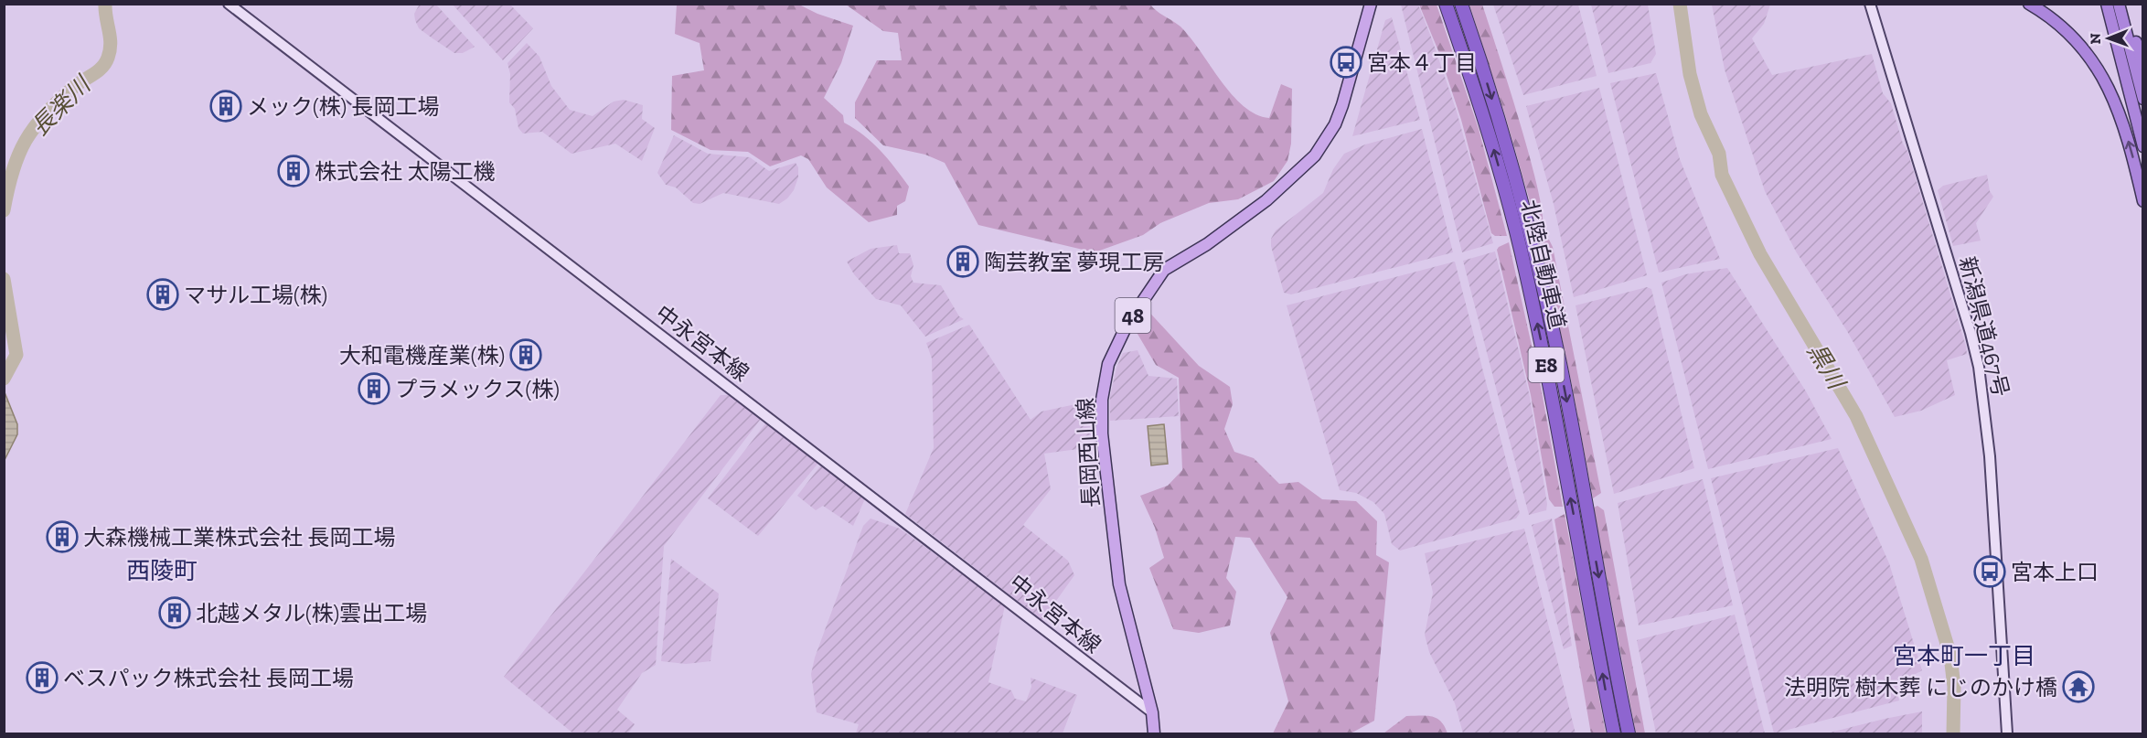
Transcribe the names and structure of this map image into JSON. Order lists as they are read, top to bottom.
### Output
{
  "streets": {
    "highway": ["北陸自動車道", "E8"],
    "main road": [
      "48",
      "新潟県道467号",
      "中永宮本線",
      "長岡西山線"
    ]
  },
  "crossings": [
    ["中永宮本線", "長岡西山線"]
  ],
  "districts": ["西陵町", "宮本町一丁目"],
  "water": ["長楽川", "黒川"],
  "places": {
    "bus stop": ["宮本４丁目", "宮本上口"],
    "building": [
      "メック(株) 長岡工場",
      "株式会社 太陽工機",
      "陶芸教室 夢現工房",
      "マサル工場(株)",
      "大和電機産業(株)",
      "プラメックス(株)",
      "大森機械工業株式会社 長岡工場",
      "北越メタル(株)雲出工場",
      "ベスパック株式会社 長岡工場"
    ],
    "temple": ["法明院 樹木葬 にじのかけ橋"]
  },
  "north": "left"
}
